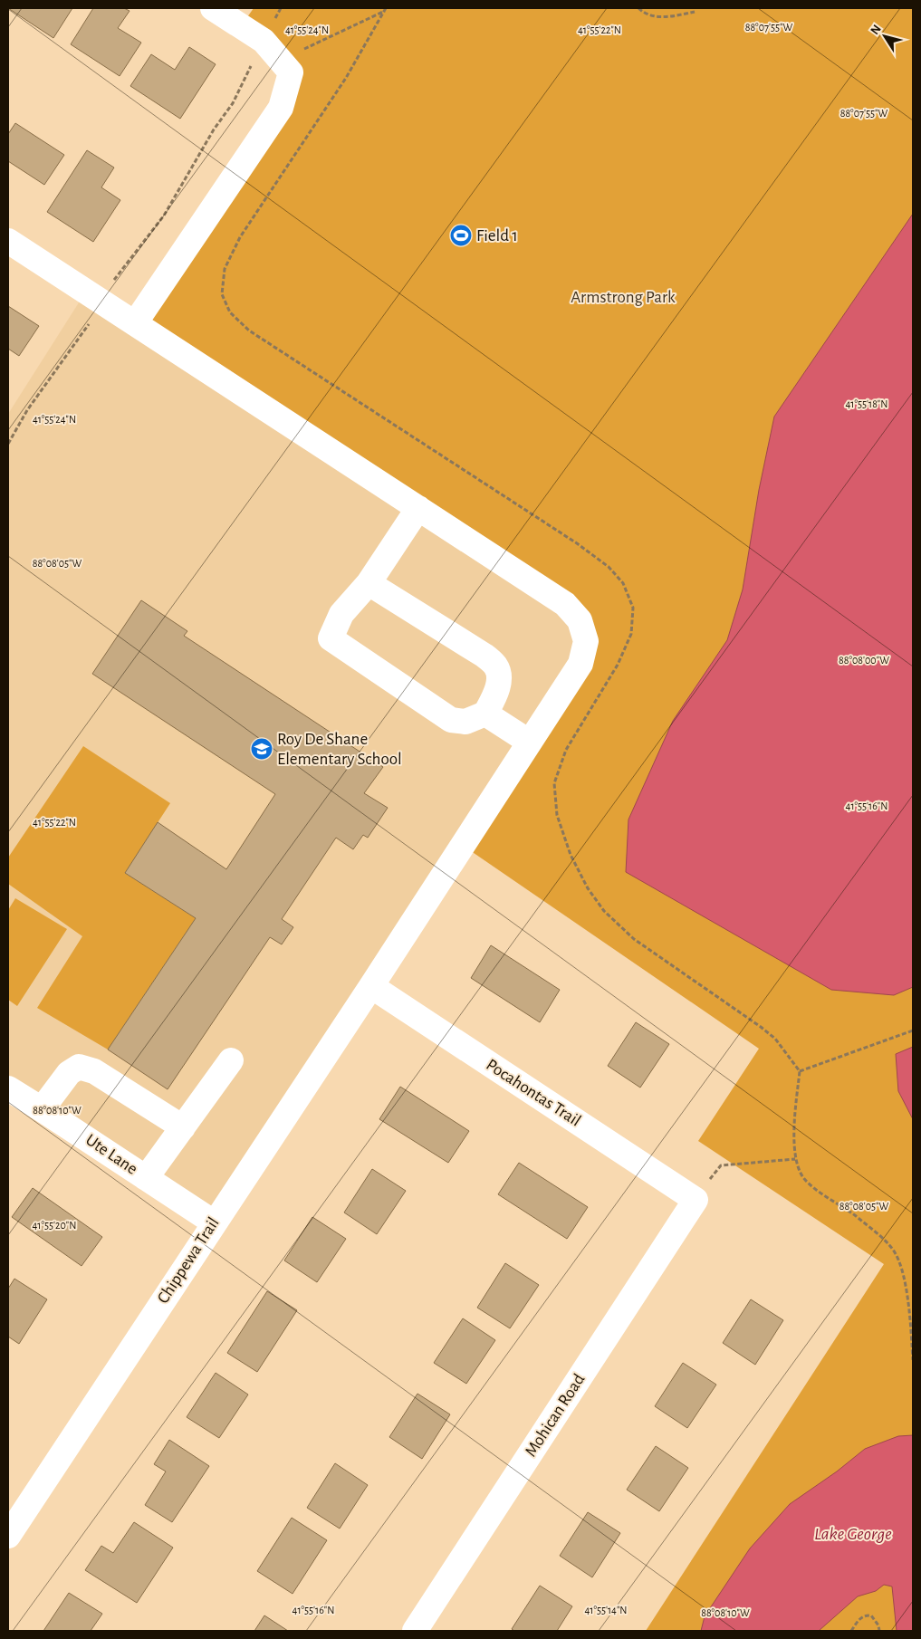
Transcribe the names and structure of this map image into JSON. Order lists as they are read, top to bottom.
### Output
{
  "streets": {
    "street": [
      "Pocahontas Trail",
      "Ute Lane",
      "Chippewa Trail",
      "Mohican Road"
    ]
  },
  "crossings": [
    ["Pocahontas Trail", "Chippewa Trail"],
    ["Pocahontas Trail", "Mohican Road"],
    ["Ute Lane", "Chippewa Trail"]
  ],
  "water": ["Lake George"],
  "parks": ["Armstrong Park"],
  "places": {
    "sports": ["Field 1"],
    "school or university": ["Roy De Shane Elementary School"]
  },
  "north": "top left",
  "coordinates": [
    "88°07'55\"W",
    "41°55'24\"N",
    "41°55'22\"N",
    "41°55'18\"N",
    "88°08'05\"W",
    "88°08'00\"W",
    "41°55'16\"N",
    "88°08'10\"W",
    "41°55'20\"N",
    "41°55'14\"N"
  ]
}
